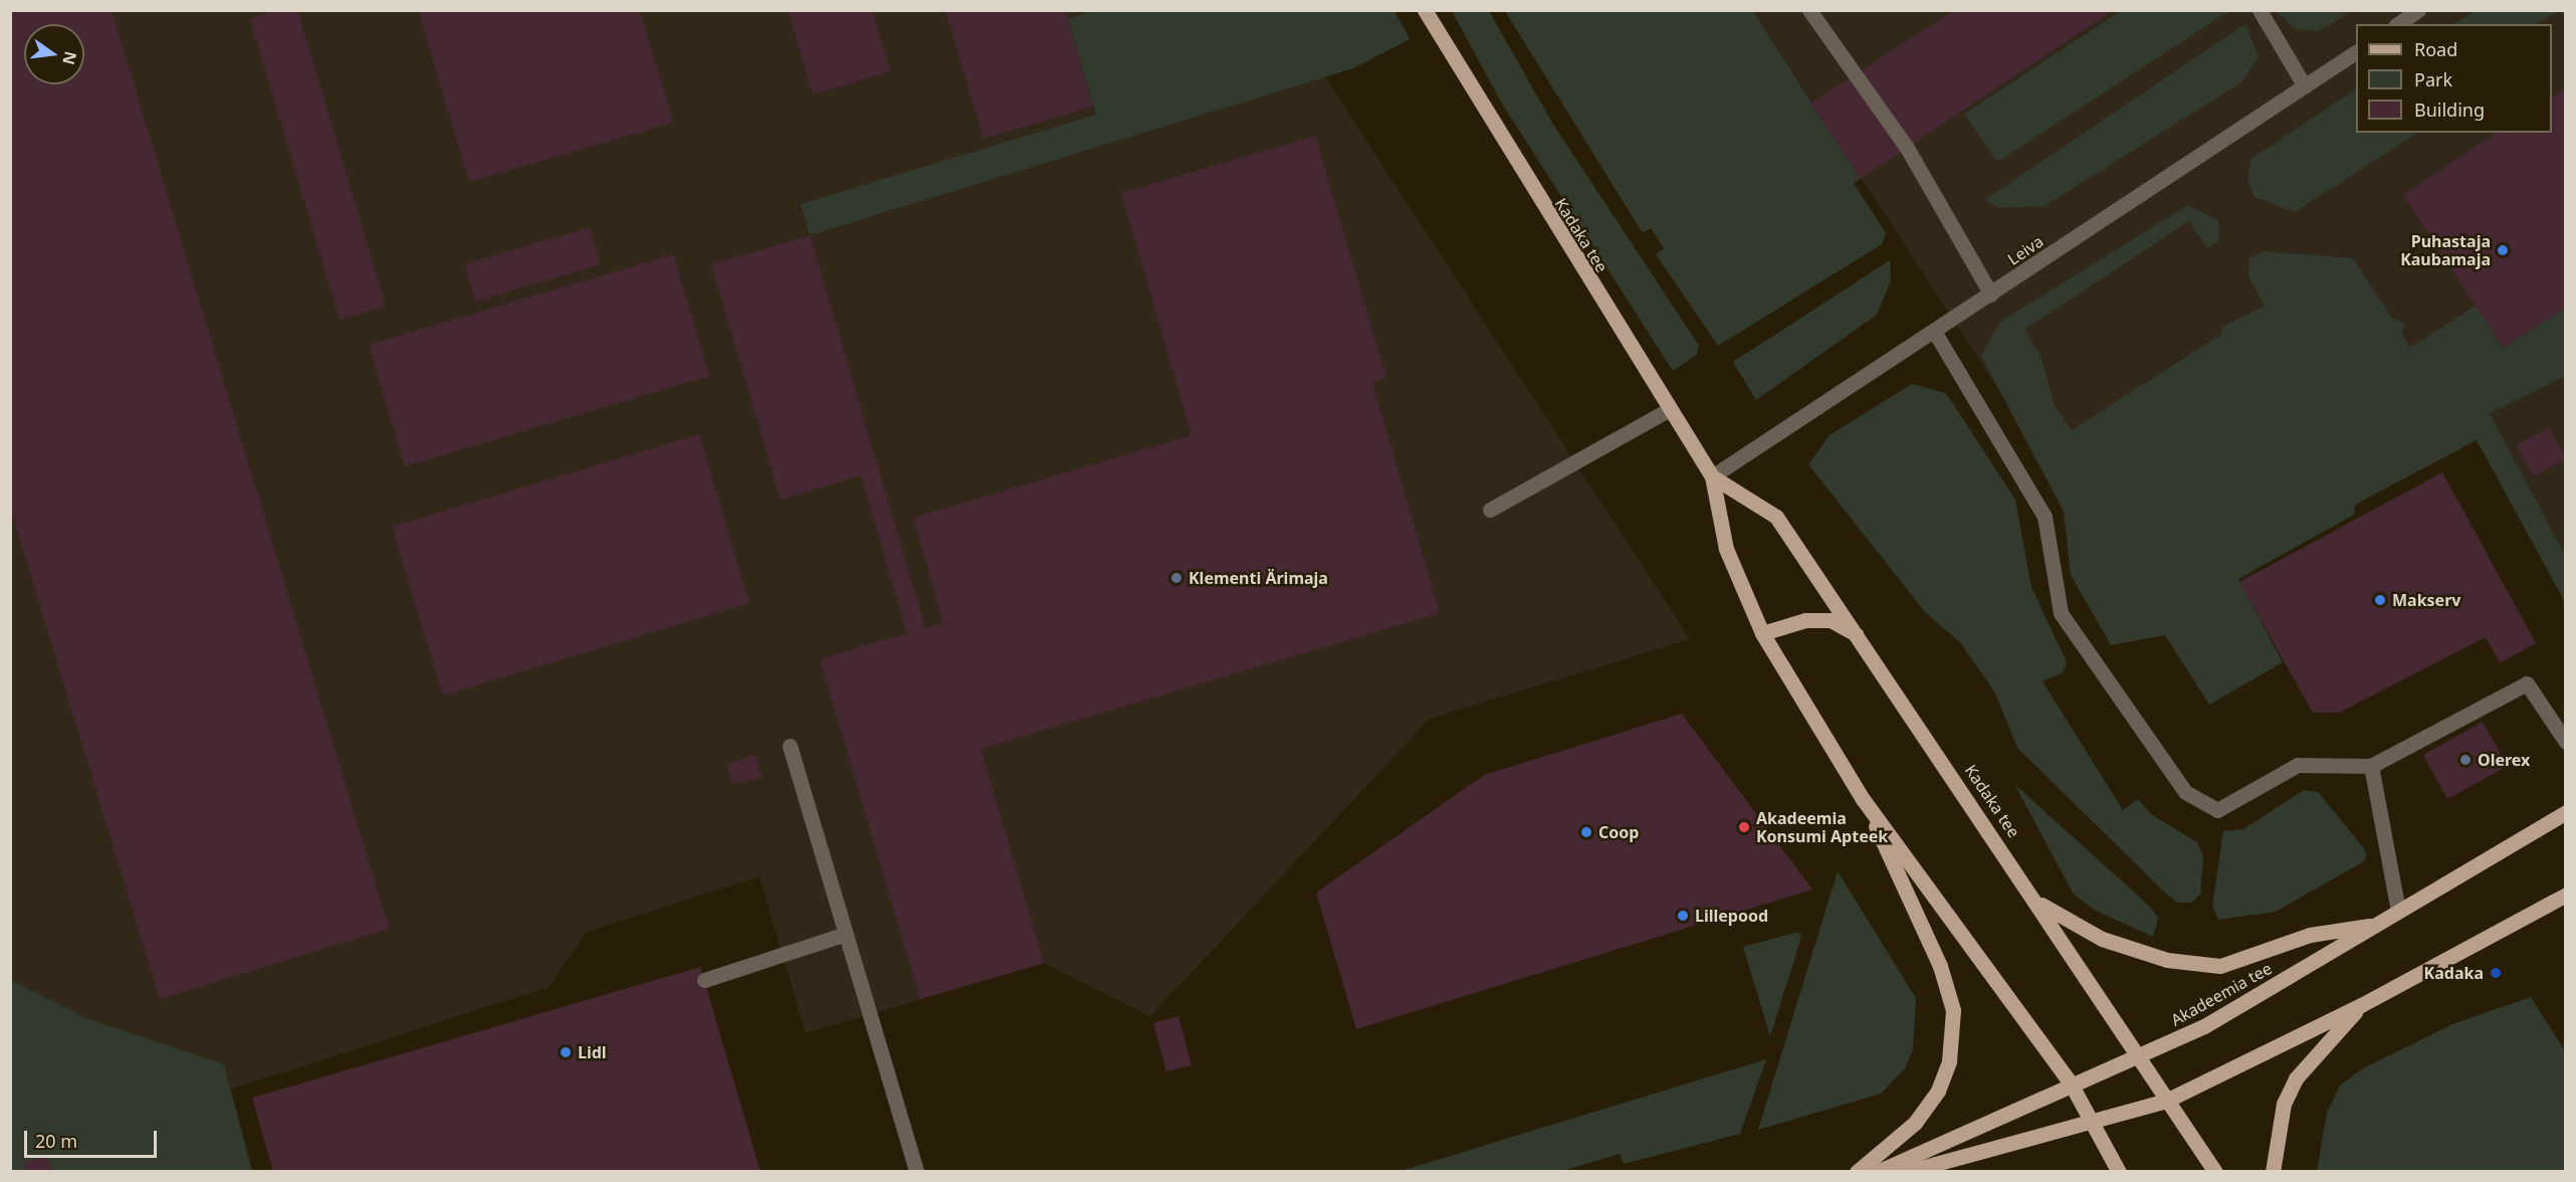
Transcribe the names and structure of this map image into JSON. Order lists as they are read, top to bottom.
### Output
{
  "streets": {
    "main road": ["Kadaka tee", "Akadeemia tee"],
    "lane": ["Leiva"]
  },
  "crossings": [
    ["Kadaka tee", "Leiva"],
    ["Kadaka tee", "Akadeemia tee"]
  ],
  "places": [
    "Puhastaja Kaubamaja",
    "Klementi Ärimaja",
    "Makserv",
    "Olerex",
    "Akadeemia Konsumi Apteek",
    "Coop",
    "Lillepood",
    "Kadaka",
    "Lidl"
  ],
  "legend": ["Road", "Park", "Building"],
  "scale_bar": "20 m",
  "north": "right"
}
